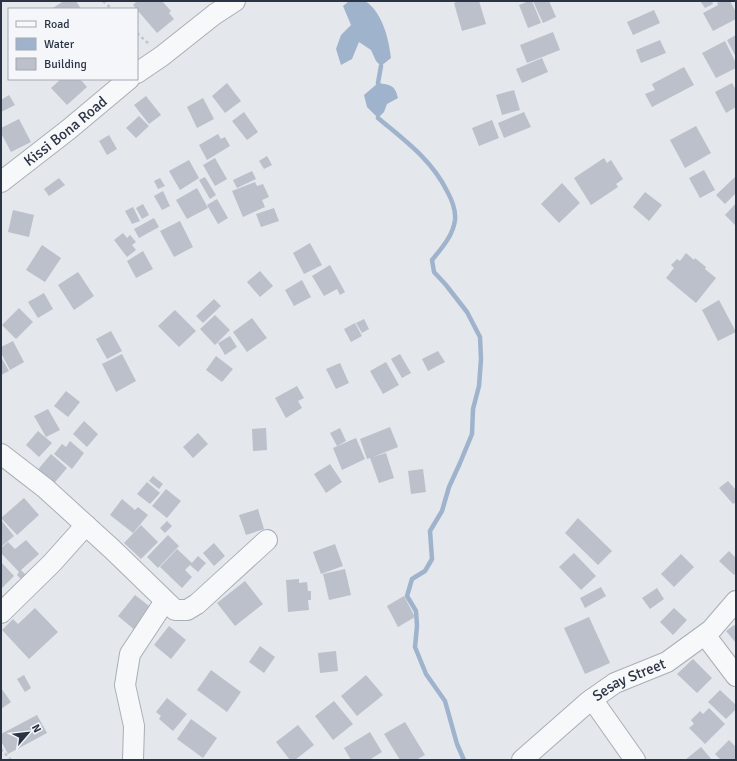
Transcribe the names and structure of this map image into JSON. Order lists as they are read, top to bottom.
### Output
{
  "streets": {
    "street": ["Kissi Bona Road", "Sesay Street"]
  },
  "legend": ["Road", "Water", "Building"],
  "north": "top right"
}
